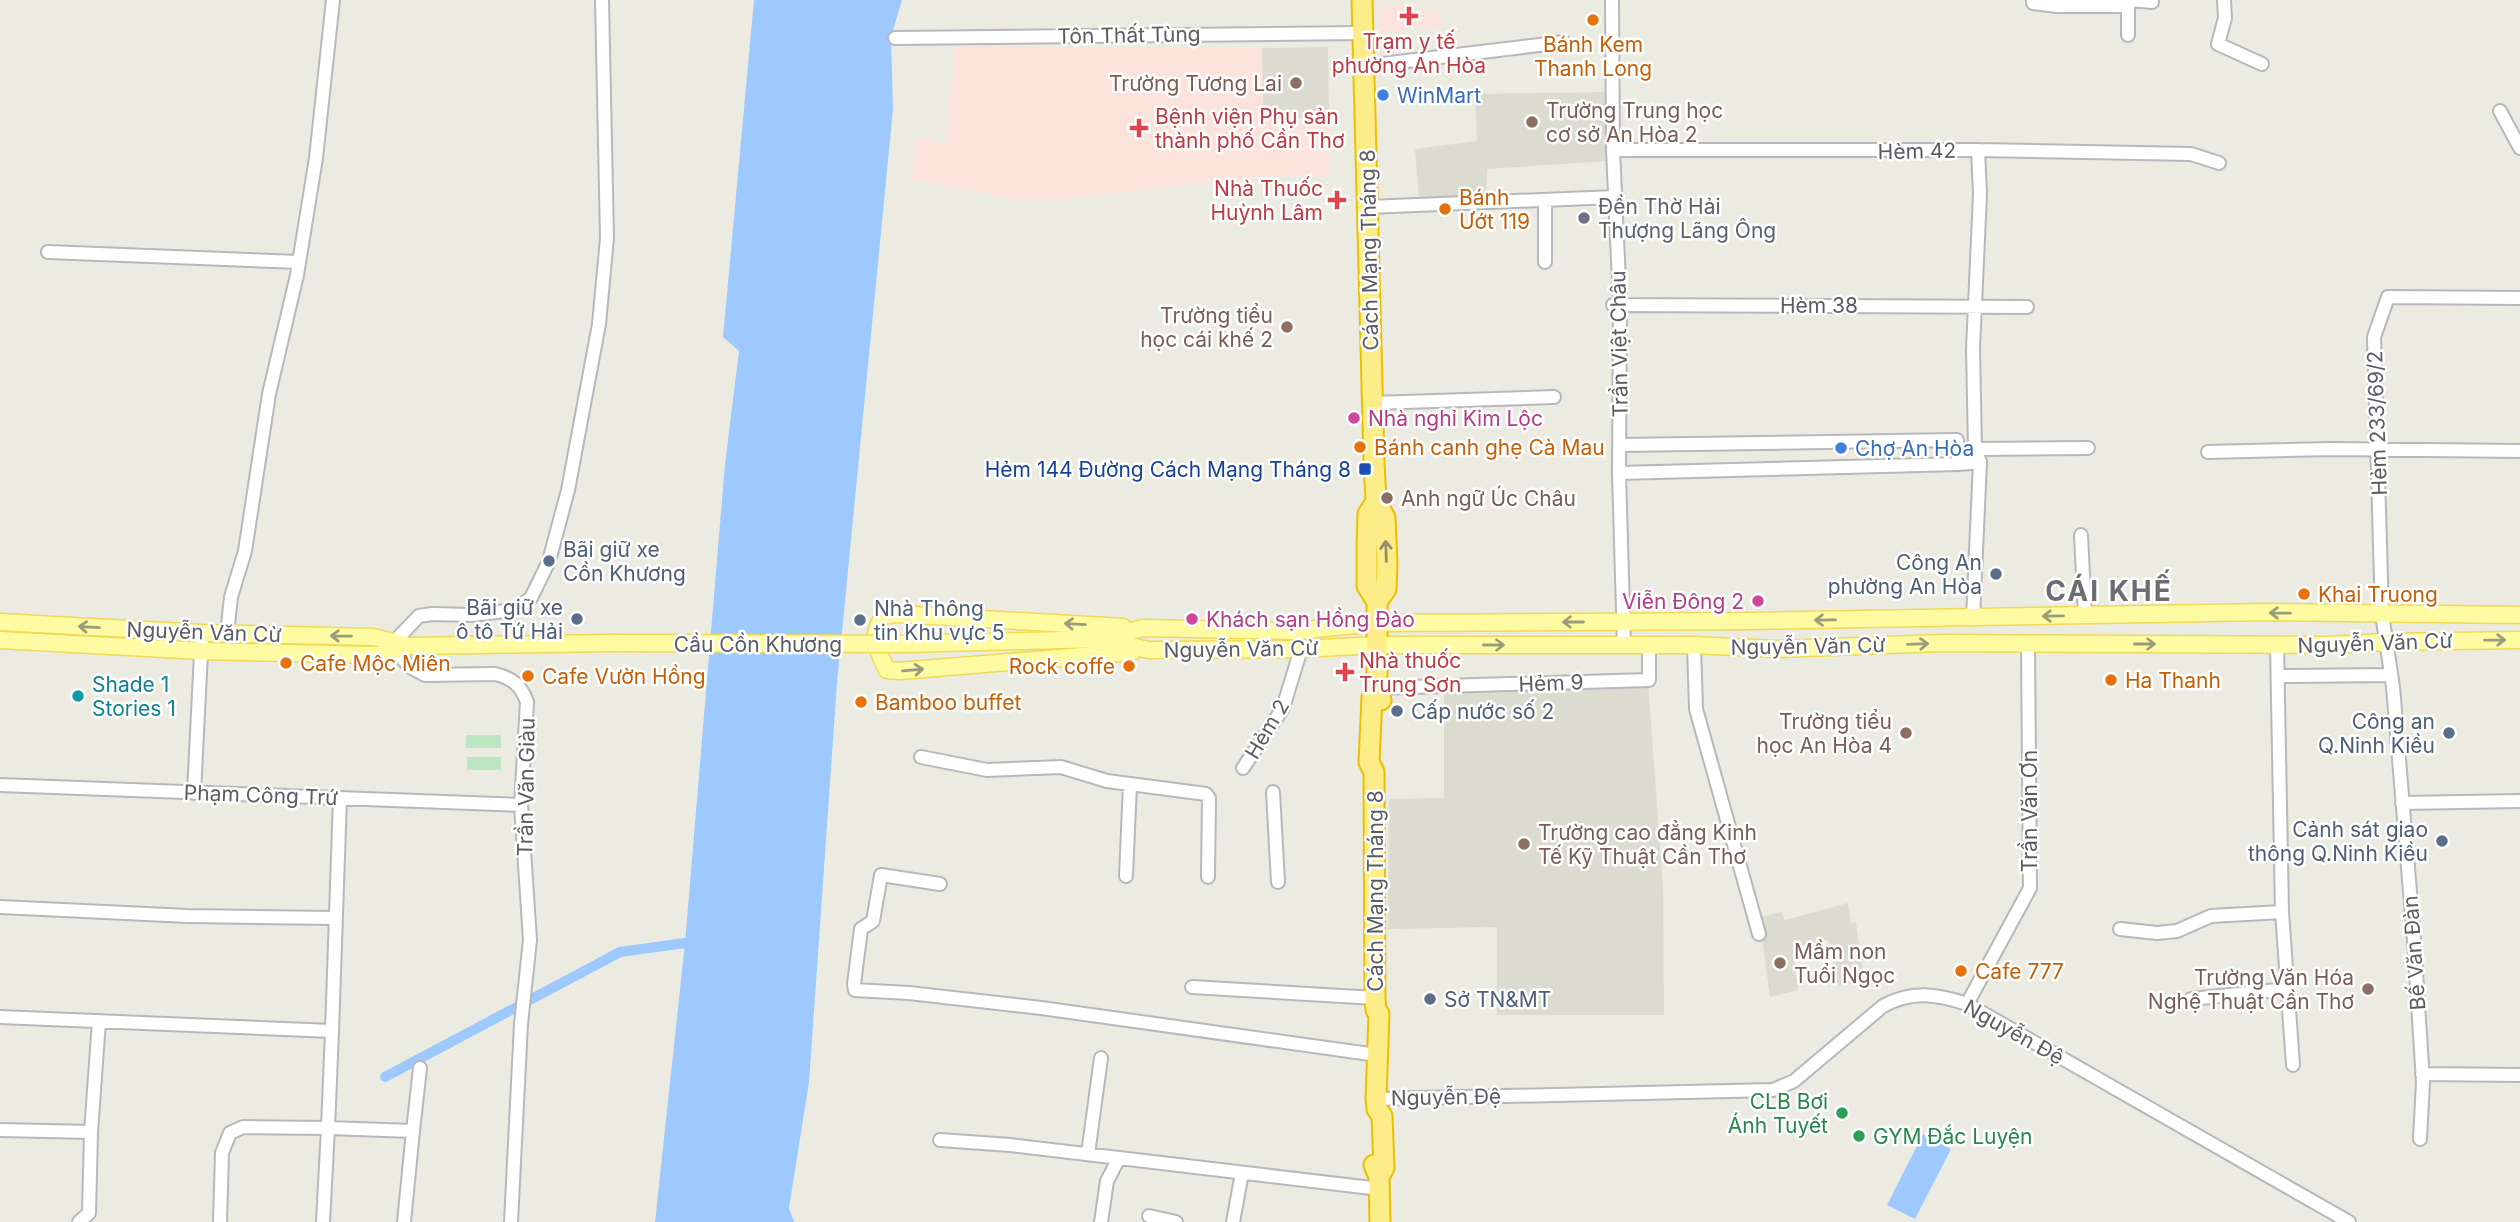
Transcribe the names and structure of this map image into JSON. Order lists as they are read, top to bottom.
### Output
{
  "streets": {
    "highway": ["Cách Mạng Tháng 8"],
    "main road": ["Nguyễn Văn Cừ", "Cầu Cồn Khương"],
    "street": [
      "Tôn Thất Tùng",
      "Hèm 42",
      "Hèm 38",
      "Trần Việt Châu",
      "Hẻm 233/69/2",
      "Hẻm 9",
      "Hẻm 2",
      "Trần Văn Giàu",
      "Phạm Công Trứ",
      "Trần Văn Ơn",
      "Bế Văn Đàn",
      "Nguyễn Đệ"
    ]
  },
  "crossings": [
    ["Tôn Thất Tùng", "Cách Mạng Tháng 8"],
    ["Hèm 42", "Trần Việt Châu"],
    ["Cách Mạng Tháng 8", "Nguyễn Văn Cừ"],
    ["Cách Mạng Tháng 8", "Hẻm 9"],
    ["Cách Mạng Tháng 8", "Nguyễn Đệ"],
    ["Hèm 38", "Trần Việt Châu"],
    ["Trần Việt Châu", "Nguyễn Văn Cừ"],
    ["Hẻm 233/69/2", "Nguyễn Văn Cừ"],
    ["Hẻm 233/69/2", "Bế Văn Đàn"],
    ["Nguyễn Văn Cừ", "Cầu Cồn Khương"],
    ["Nguyễn Văn Cừ", "Hẻm 9"],
    ["Nguyễn Văn Cừ", "Hẻm 2"],
    ["Nguyễn Văn Cừ", "Trần Văn Giàu"],
    ["Nguyễn Văn Cừ", "Trần Văn Ơn"],
    ["Nguyễn Văn Cừ", "Bế Văn Đàn"],
    ["Trần Văn Giàu", "Phạm Công Trứ"],
    ["Trần Văn Ơn", "Nguyễn Đệ"]
  ],
  "districts": ["CÁI KHẾ"],
  "places": {
    "health": [
      "Trạm y tế phường An Hòa",
      "Bệnh viện Phụ sản thành phố Cần Thơ",
      "Nhà Thuốc Huỳnh Lâm",
      "Nhà thuốc Trung Sơn"
    ],
    "other": [
      "Bánh Kem Thanh Long",
      "Trường Tương Lai",
      "WinMart",
      "Trường Trung học cơ sở An Hòa 2",
      "Bánh Ướt 119",
      "Đền Thờ Hải Thượng Lãng Ông",
      "Trường tiểu học cái khế 2",
      "Nhà nghỉ Kim Lộc",
      "Bánh canh ghẹ Cà Mau",
      "Chợ An Hòa",
      "Anh ngữ Úc Châu",
      "Bãi giữ xe Cồn Khương",
      "Công An phường An Hòa",
      "Khai Truong",
      "Viễn Đông 2",
      "Bãi giữ xe ô tô Tứ Hải",
      "Khách sạn Hồng Đào",
      "Nhà Thông tin Khu vực 5",
      "Cafe Mộc Miên",
      "Rock coffe",
      "Cafe Vườn Hồng",
      "Ha Thanh",
      "Shade 1 Stories 1",
      "Bamboo buffet",
      "Cấp nước số 2",
      "Trường tiểu học An Hòa 4",
      "Công an Q.Ninh Kiều",
      "Cảnh sát giao thông Q.Ninh Kiều",
      "Trường cao đẳng Kinh Tế Kỹ Thuật Cần Thơ",
      "Mầm non Tuổi Ngọc",
      "Cafe 777",
      "Trường Văn Hóa Nghệ Thuật Cần Thơ",
      "Sở TN&MT",
      "CLB Bơi Ánh Tuyết",
      "GYM Đắc Luyện"
    ],
    "transit": ["Hẻm 144 Đường Cách Mạng Tháng 8"]
  }
}
